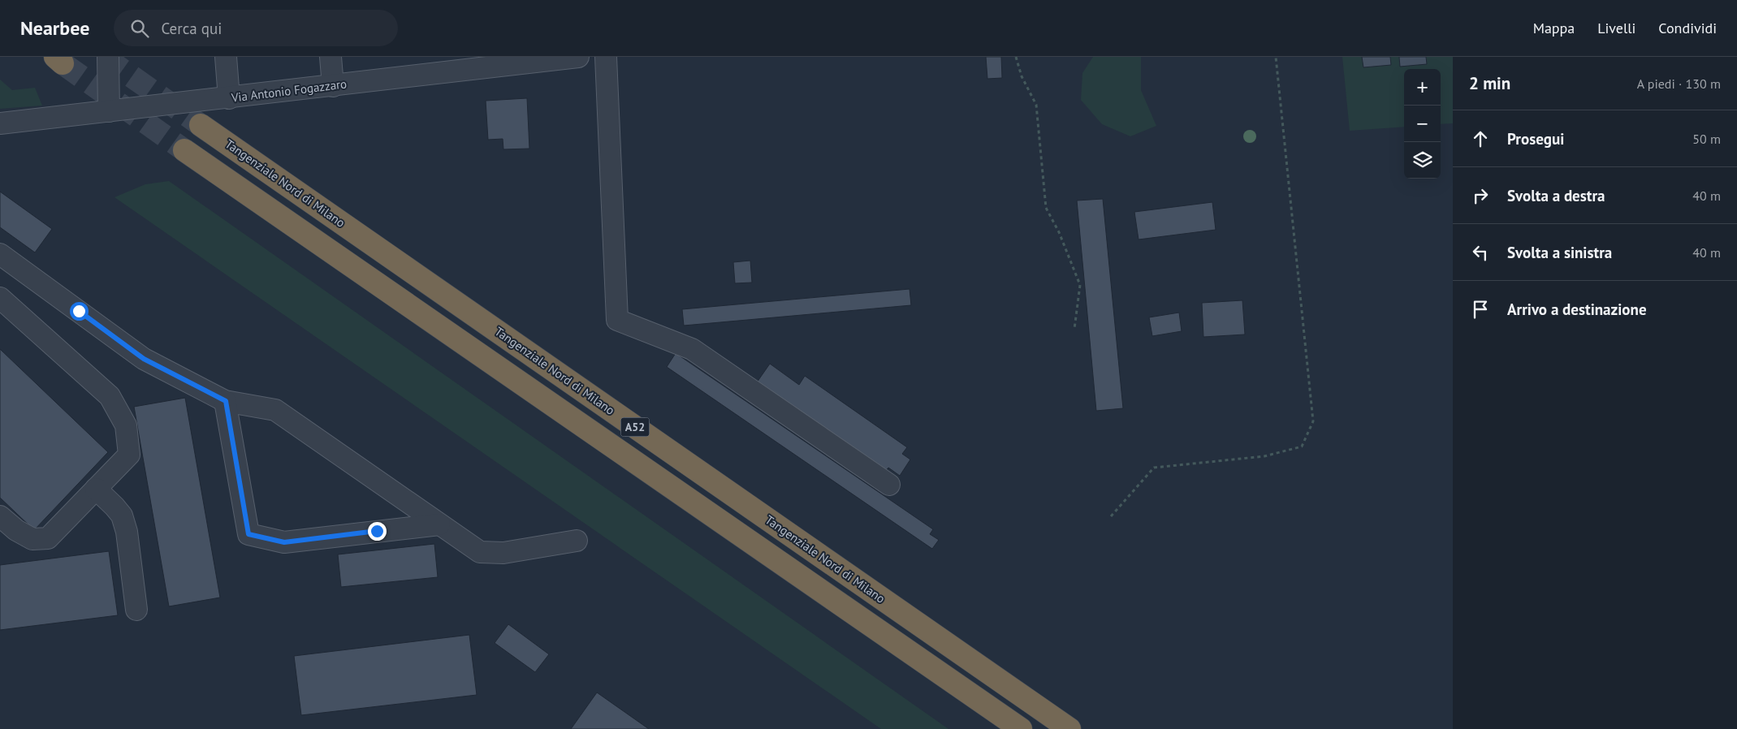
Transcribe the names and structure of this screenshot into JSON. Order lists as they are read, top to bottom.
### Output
{
  "streets": {
    "highway": ["Tangenziale Nord di Milano", "A52"],
    "street": ["Via Antonio Fogazzaro"]
  },
  "page": {
    "header": "Nearbee",
    "search": "Cerca qui",
    "nav": ["Mappa", "Livelli", "Condividi"],
    "heading": ["2 min", "A piedi · 130 m"],
    "map_buttons": ["+", "−"],
    "list": [
      ["Prosegui", "50 m"],
      ["Svolta a destra", "40 m"],
      ["Svolta a sinistra", "40 m"],
      "Arrivo a destinazione"
    ]
  }
}
